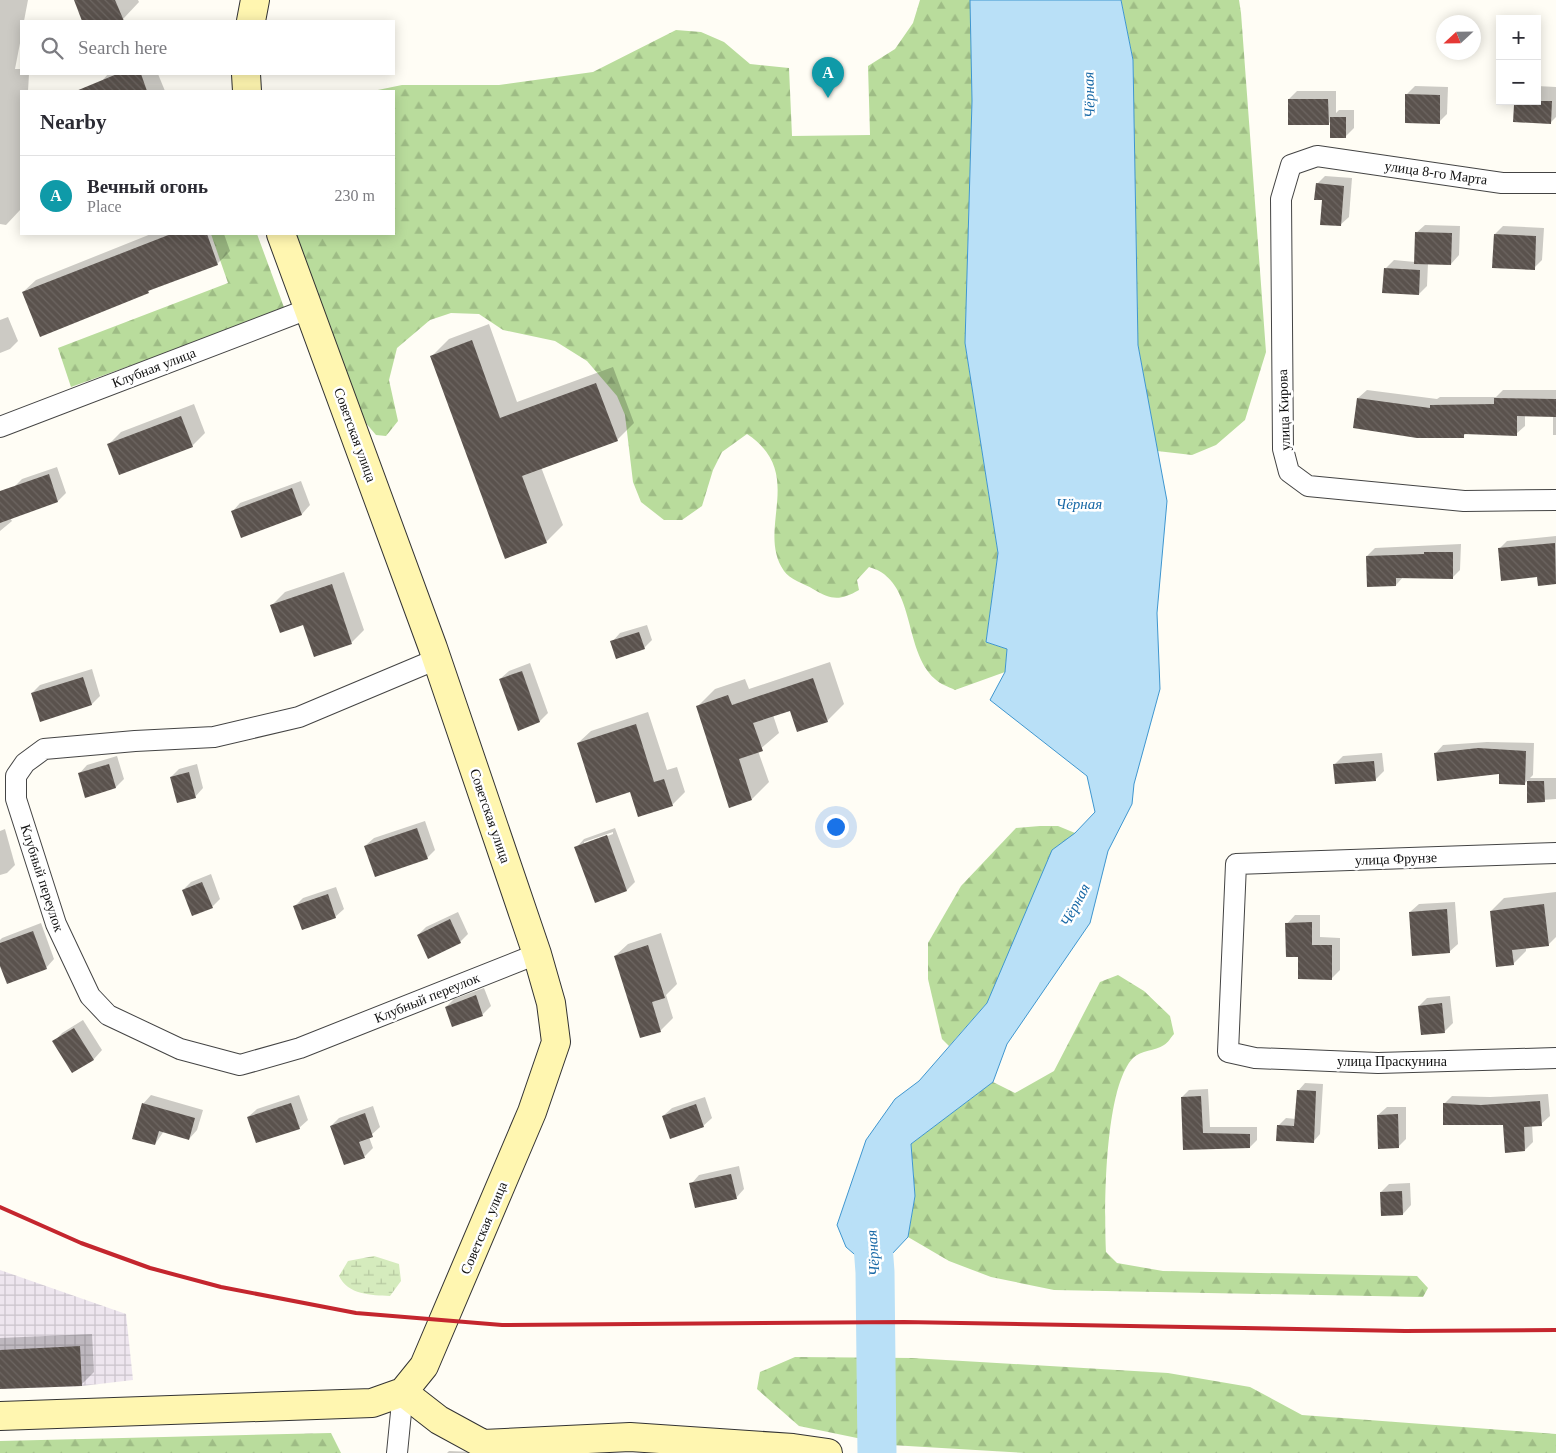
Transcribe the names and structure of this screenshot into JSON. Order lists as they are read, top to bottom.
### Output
{
  "streets": {
    "street": [
      "улица 8-го Марта",
      "Клубная улица",
      "улица Кирова",
      "Советская улица",
      "улица Фрунзе",
      "Клубный переулок",
      "улица Праскунина"
    ]
  },
  "crossings": [
    ["улица 8-го Марта", "улица Кирова"],
    ["Клубная улица", "Советская улица"],
    ["Советская улица", "Клубный переулок"],
    ["улица Фрунзе", "улица Праскунина"]
  ],
  "water": ["Чёрная"],
  "north": "left",
  "page": {
    "map_buttons": ["+", "−"],
    "search": "Search here",
    "pins": "A",
    "heading": "Nearby",
    "list": [
      {
        "mark": "A",
        "name": "Вечный огонь",
        "note": "Place",
        "value": "230 m"
      }
    ]
  }
}
